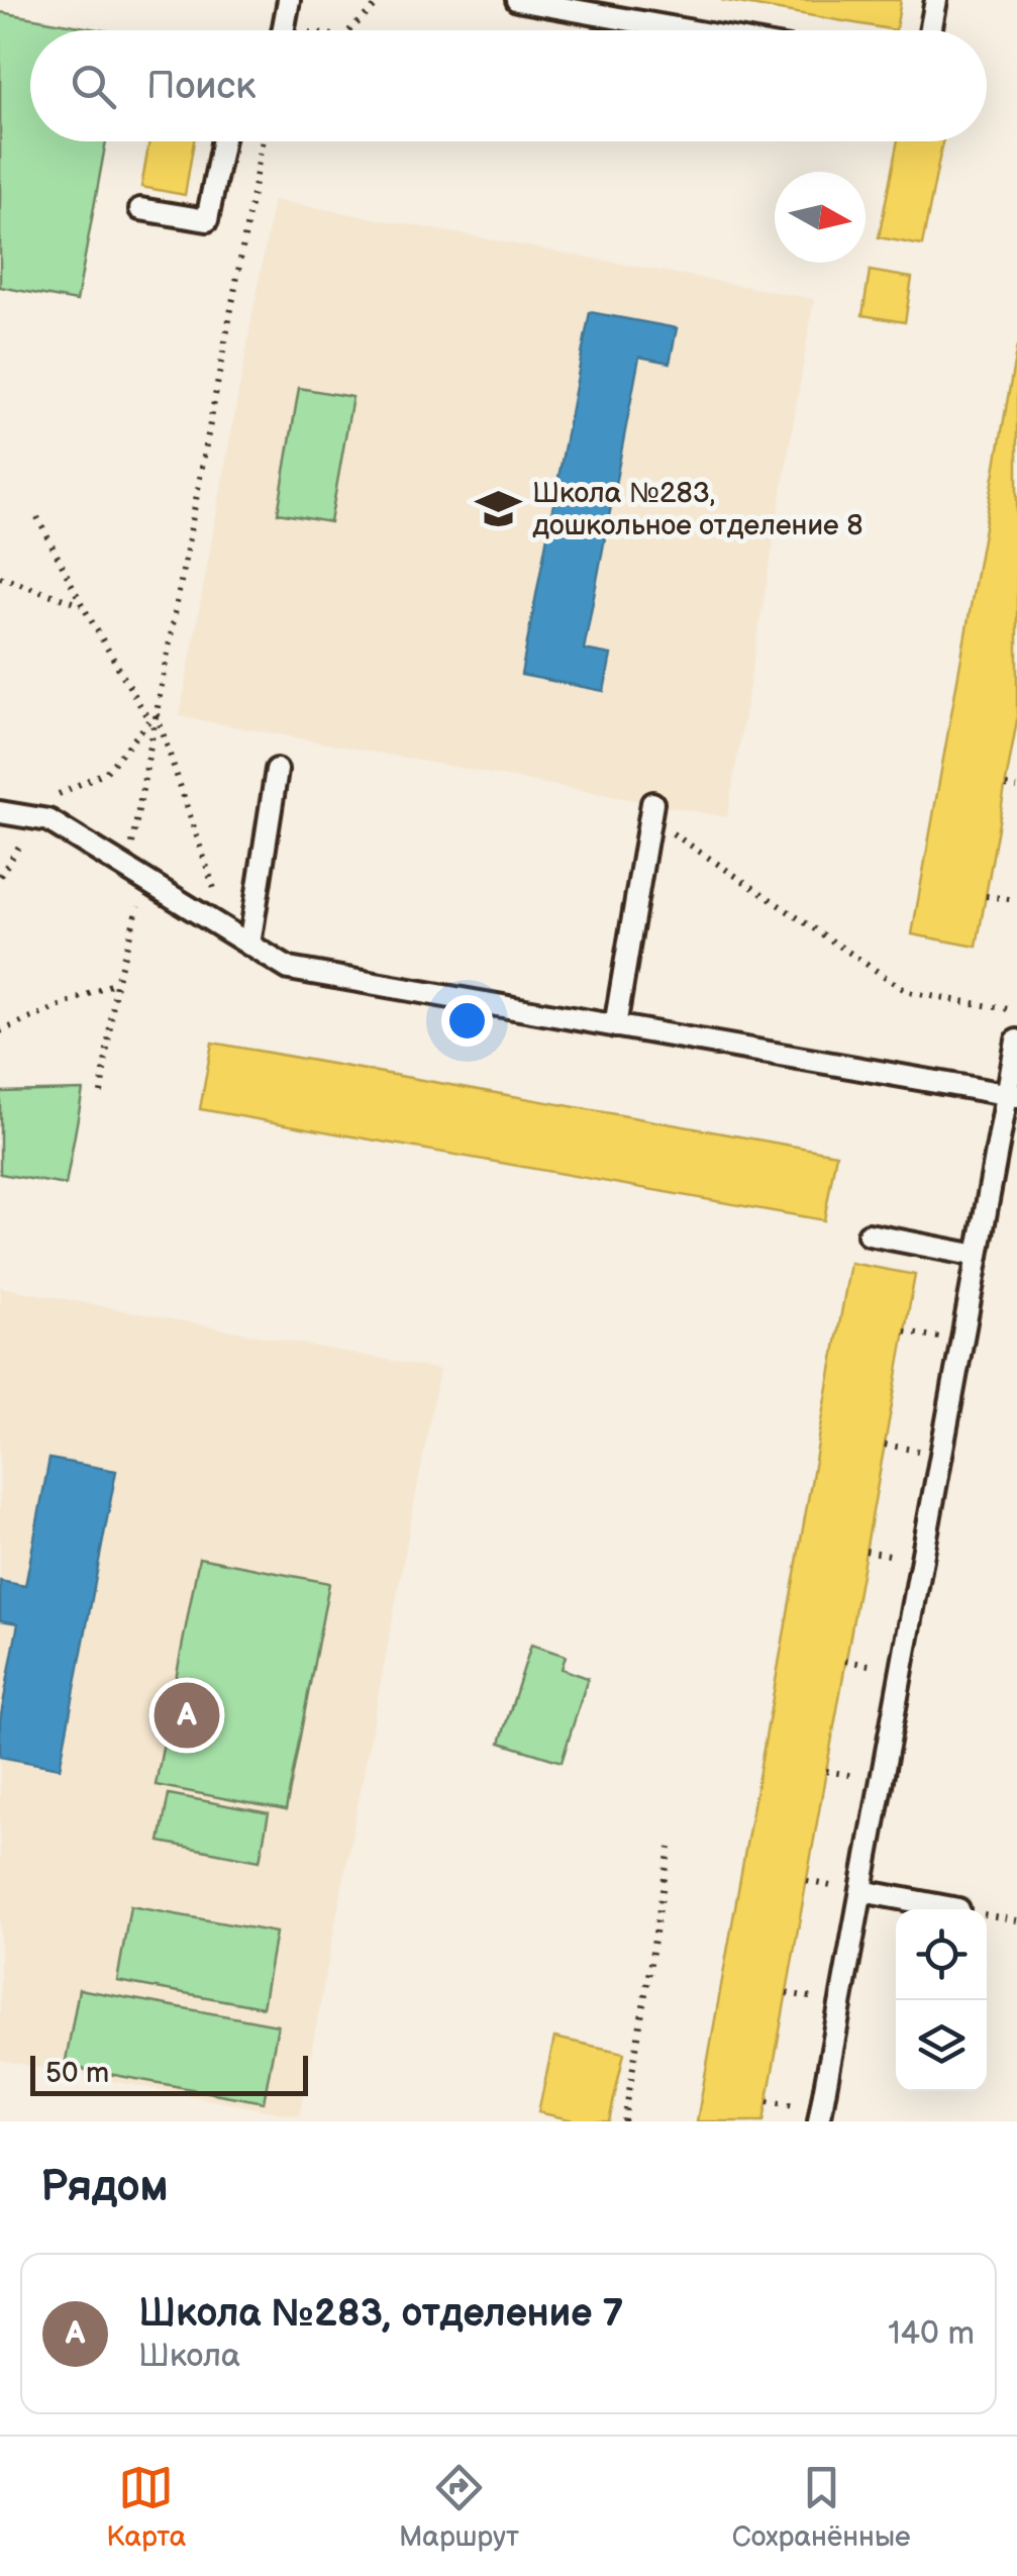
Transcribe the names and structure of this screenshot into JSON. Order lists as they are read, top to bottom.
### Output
{
  "places": {
    "school or university": ["Школа №283, дошкольное отделение 8"]
  },
  "scale_bar": "50 m",
  "north": "right",
  "page": {
    "search": "Поиск",
    "pins": "A",
    "scale": "50 m",
    "heading": "Рядом",
    "list": [
      {
        "mark": "A",
        "name": "Школа №283, отделение 7",
        "note": "Школа",
        "value": "140 m"
      }
    ],
    "nav": ["Карта", "Маршрут", "Сохранённые"]
  }
}
